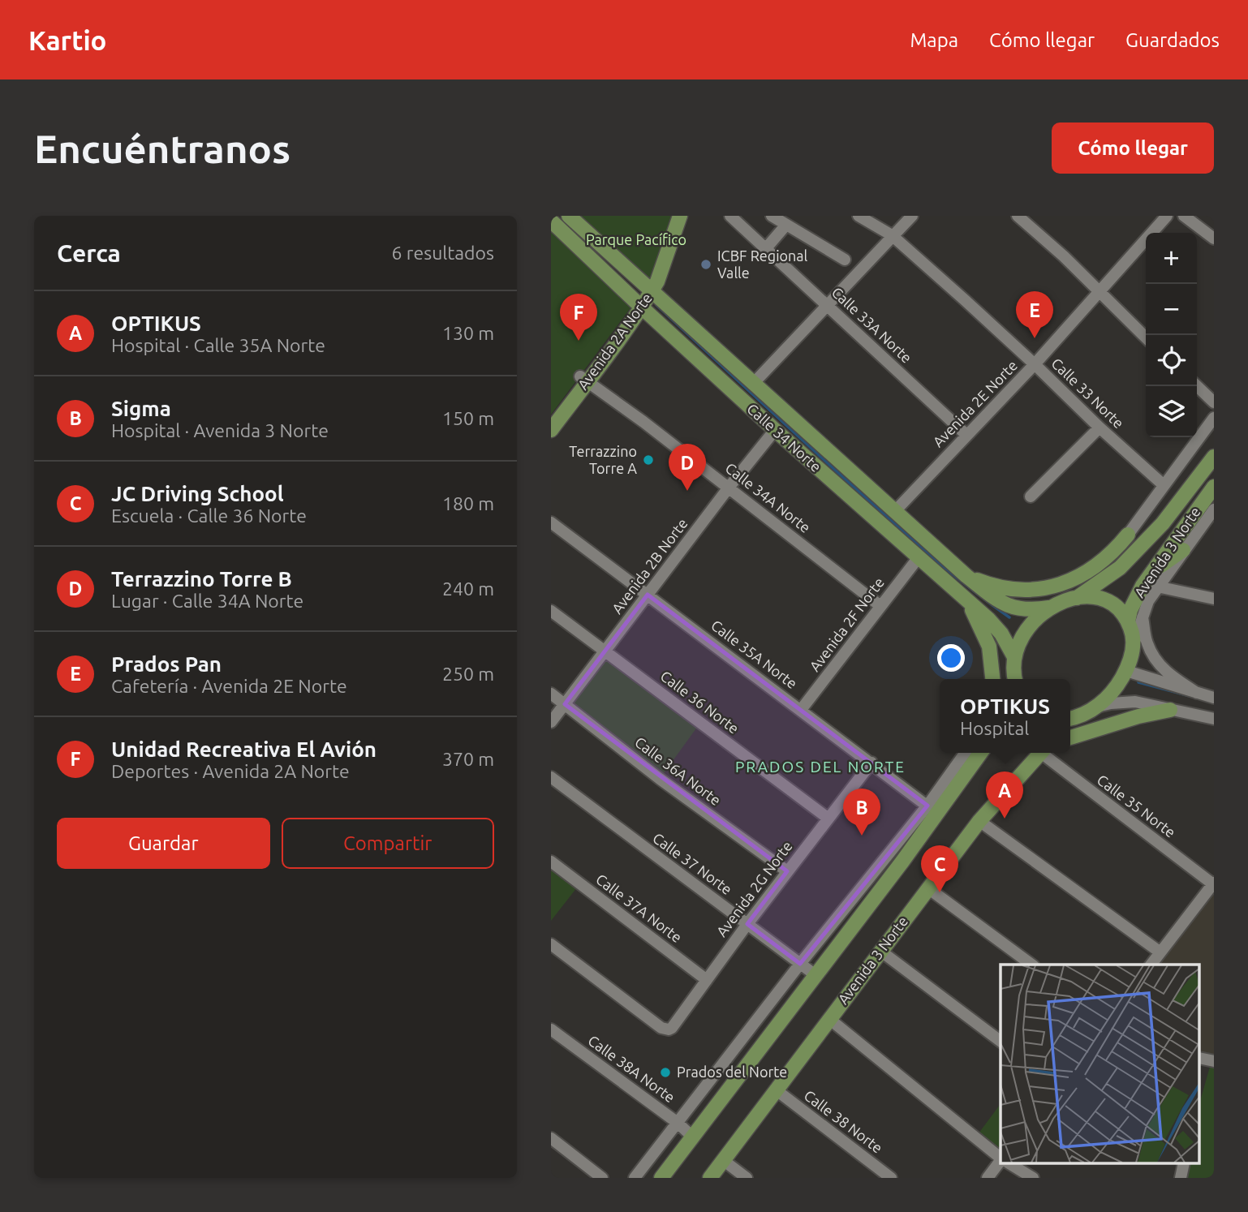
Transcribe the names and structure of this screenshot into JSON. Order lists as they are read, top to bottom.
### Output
{
  "streets": {
    "main road": ["Avenida 2A Norte", "Calle 34 Norte", "Avenida 3 Norte"],
    "street": [
      "Calle 33A Norte",
      "Calle 33 Norte",
      "Avenida 2E Norte",
      "Calle 34A Norte",
      "Avenida 2B Norte",
      "Avenida 2F Norte",
      "Calle 35A Norte",
      "Calle 36 Norte",
      "Calle 36A Norte",
      "Calle 35 Norte",
      "Calle 37 Norte",
      "Avenida 2G Norte",
      "Calle 37A Norte",
      "Calle 38A Norte",
      "Calle 38 Norte"
    ]
  },
  "crossings": [
    ["Calle 33A Norte", "Avenida 2E Norte"],
    ["Avenida 2A Norte", "Calle 34 Norte"],
    ["Avenida 2A Norte", "Calle 34A Norte"],
    ["Calle 33 Norte", "Avenida 2E Norte"],
    ["Avenida 2E Norte", "Calle 34 Norte"],
    ["Calle 34 Norte", "Avenida 2B Norte"],
    ["Calle 34 Norte", "Avenida 2F Norte"],
    ["Calle 34A Norte", "Avenida 2B Norte"],
    ["Calle 34A Norte", "Avenida 2F Norte"],
    ["Avenida 3 Norte", "Calle 38 Norte"],
    ["Avenida 2B Norte", "Calle 35A Norte"],
    ["Avenida 2B Norte", "Calle 36 Norte"],
    ["Avenida 2B Norte", "Calle 36A Norte"],
    ["Avenida 2F Norte", "Calle 35A Norte"],
    ["Calle 35A Norte", "Avenida 2G Norte"],
    ["Calle 36 Norte", "Avenida 2G Norte"],
    ["Calle 36A Norte", "Avenida 2G Norte"],
    ["Calle 37 Norte", "Avenida 2G Norte"],
    ["Avenida 2G Norte", "Calle 37A Norte"]
  ],
  "districts": ["PRADOS DEL NORTE"],
  "parks": ["Parque Pacífico"],
  "places": ["ICBF Regional Valle", "Terrazzino Torre A", "Prados del Norte"],
  "page": {
    "header": "Kartio",
    "nav": ["Mapa", "Cómo llegar", "Guardados"],
    "buttons": [
      "Cómo llegar",
      ["Guardar", "Compartir"]
    ],
    "title": "Encuéntranos",
    "heading": ["Cerca", "6 resultados"],
    "map_buttons": ["+", "−"],
    "list": [
      {
        "mark": "A",
        "name": "OPTIKUS",
        "note": "Hospital · Calle 35A Norte",
        "value": "130 m"
      },
      {
        "mark": "B",
        "name": "Sigma",
        "note": "Hospital · Avenida 3 Norte",
        "value": "150 m"
      },
      {
        "mark": "C",
        "name": "JC Driving School",
        "note": "Escuela · Calle 36 Norte",
        "value": "180 m"
      },
      {
        "mark": "D",
        "name": "Terrazzino Torre B",
        "note": "Lugar · Calle 34A Norte",
        "value": "240 m"
      },
      {
        "mark": "E",
        "name": "Prados Pan",
        "note": "Cafetería · Avenida 2E Norte",
        "value": "250 m"
      },
      {
        "mark": "F",
        "name": "Unidad Recreativa El Avión",
        "note": "Deportes · Avenida 2A Norte",
        "value": "370 m"
      }
    ],
    "pins": [
      "E",
      "F",
      "D",
      "A",
      "B",
      "C"
    ],
    "popup": ["OPTIKUS", "Hospital"]
  }
}
